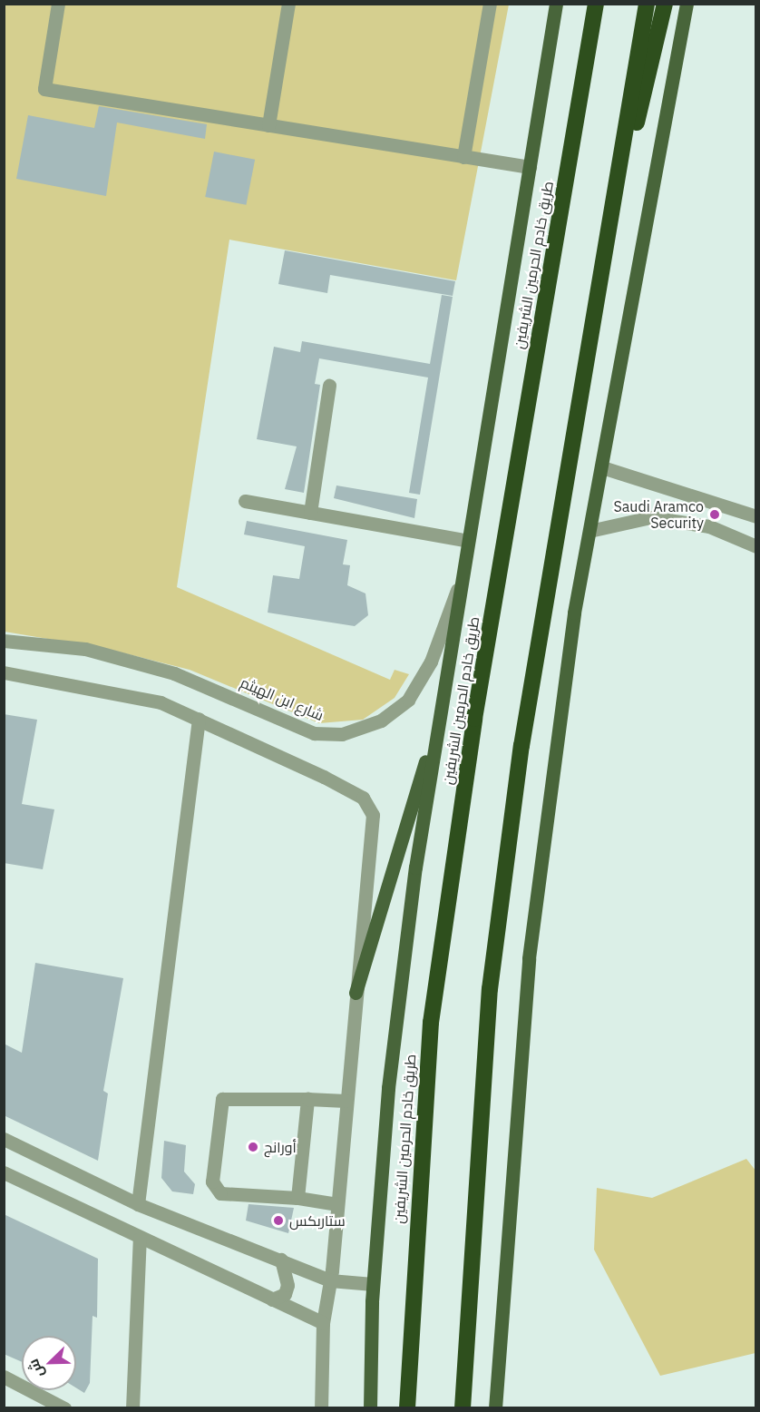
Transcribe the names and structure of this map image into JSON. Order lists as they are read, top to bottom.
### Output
{
  "streets": {
    "highway": ["طريق خادم الحرمين الشريفين"],
    "street": ["شارع ابن الهيثم"]
  },
  "places": ["Saudi Aramco Security", "أورانج", "ستاربكس"],
  "north": "bottom left"
}
